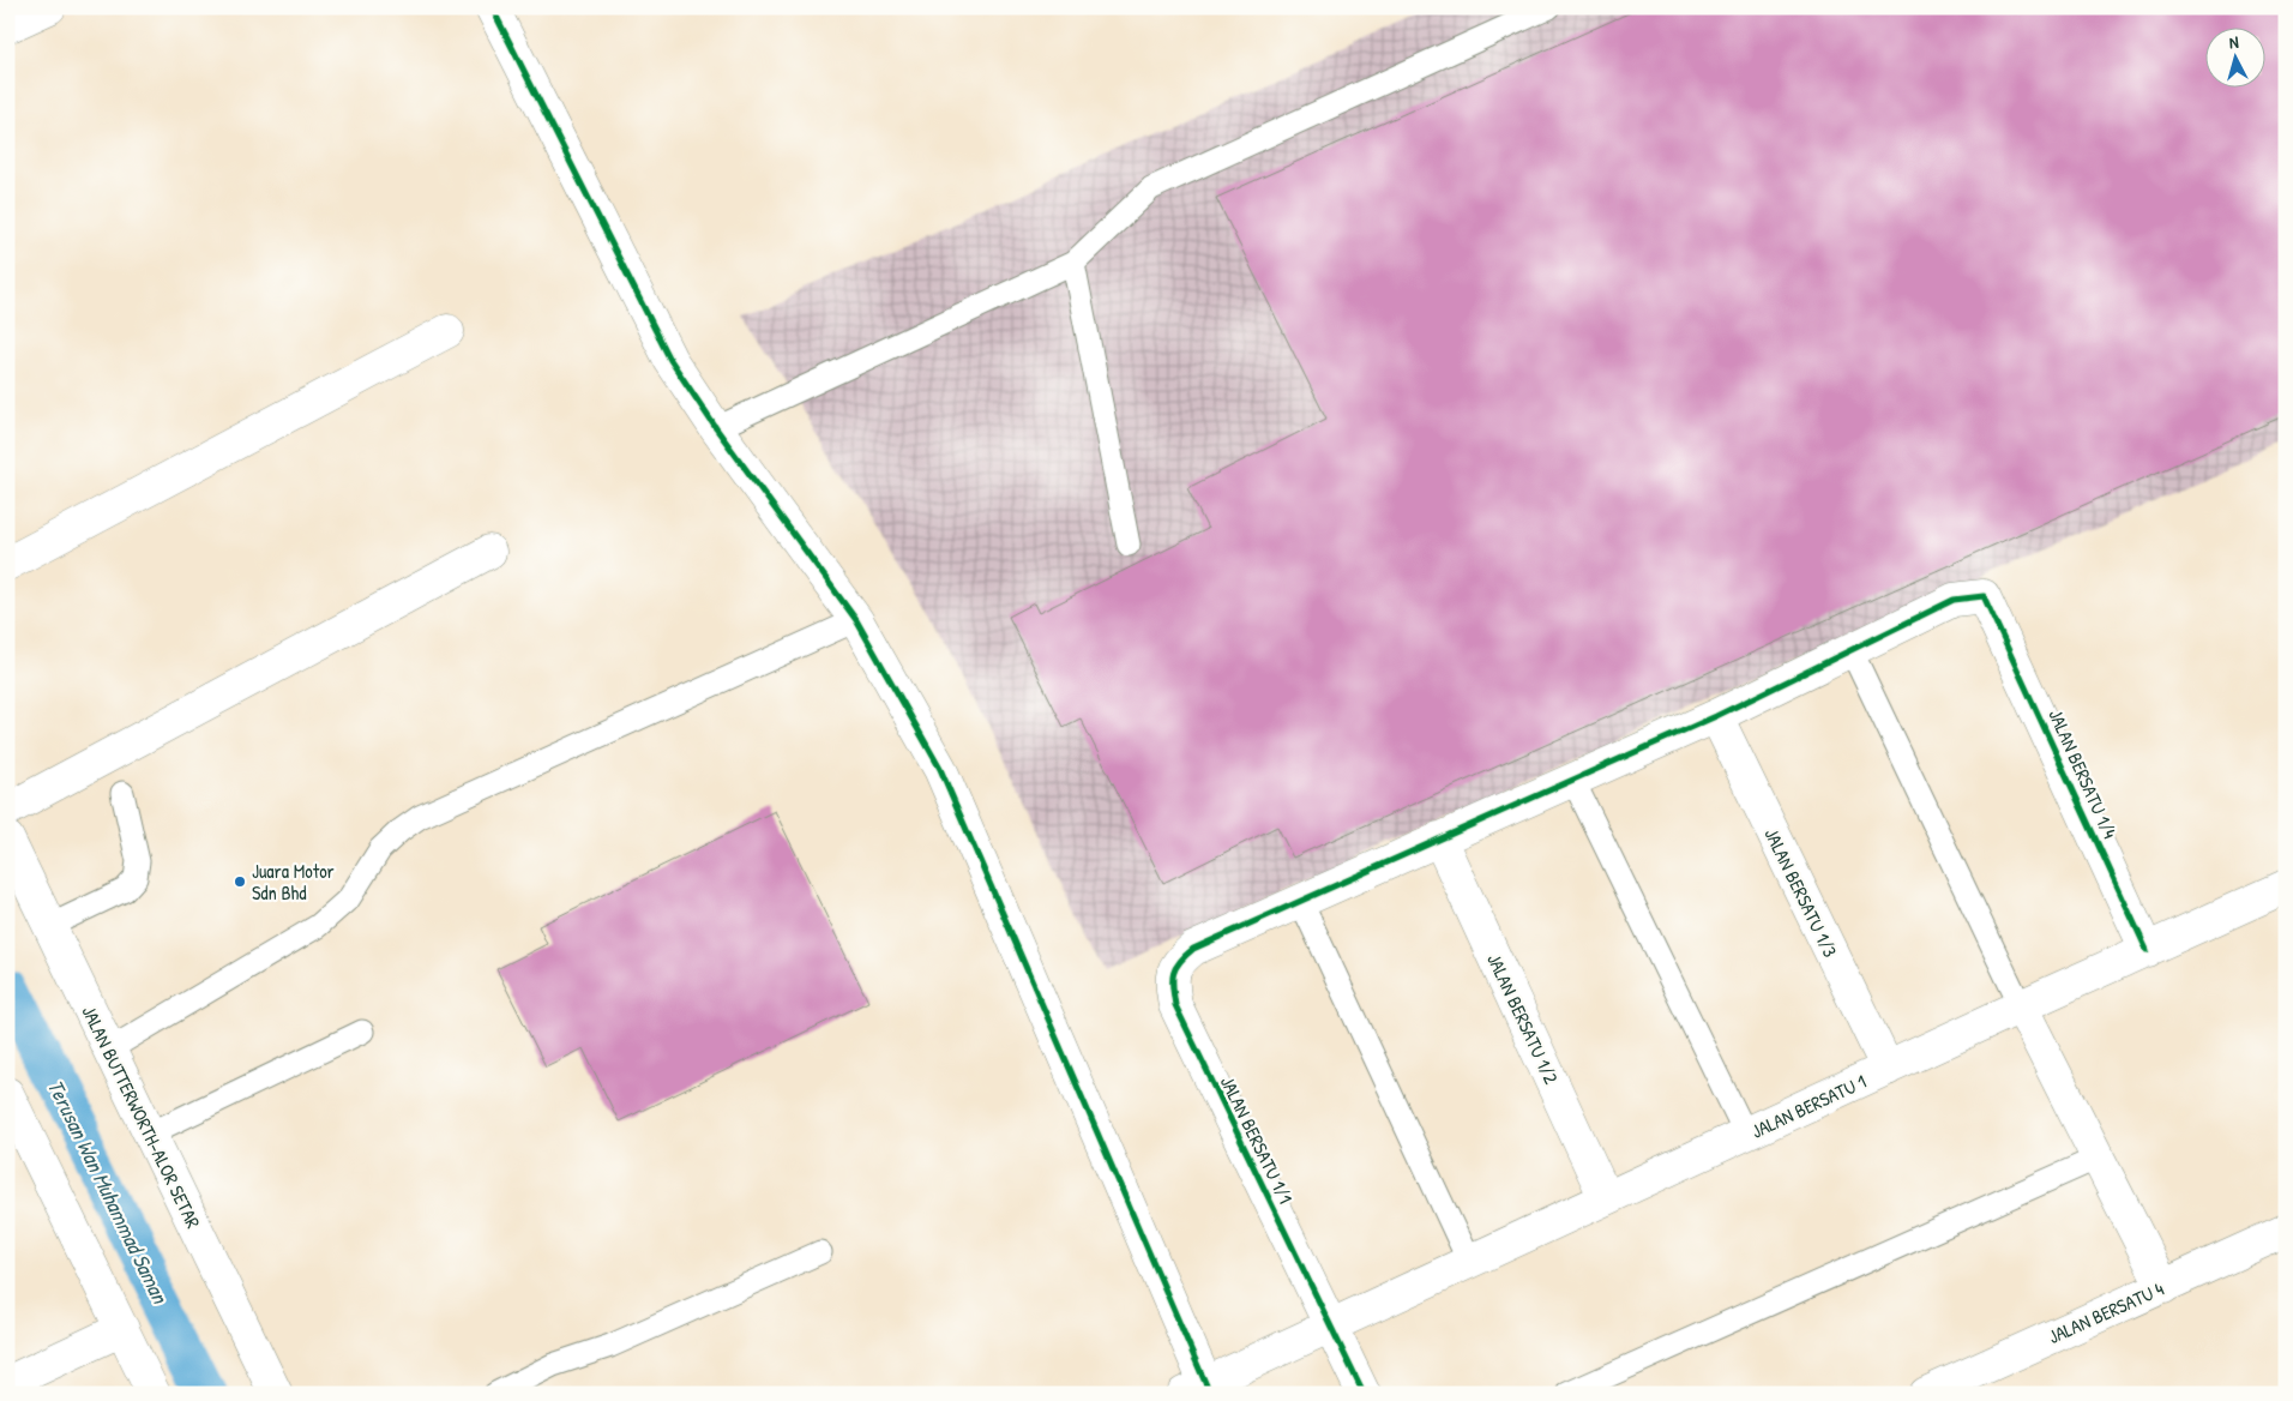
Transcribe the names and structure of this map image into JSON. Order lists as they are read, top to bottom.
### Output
{
  "streets": {
    "street": [
      "JALAN BERSATU 1/4",
      "JALAN BERSATU 1/3",
      "JALAN BERSATU 1/2",
      "JALAN BERSATU 1",
      "JALAN BUTTERWORTH-ALOR SETAR",
      "JALAN BERSATU 1/1",
      "JALAN BERSATU 4"
    ]
  },
  "crossings": [
    ["JALAN BERSATU 1/4", "JALAN BERSATU 1"],
    ["JALAN BERSATU 1/3", "JALAN BERSATU 1"],
    ["JALAN BERSATU 1/2", "JALAN BERSATU 1"],
    ["JALAN BERSATU 1", "JALAN BERSATU 1/1"]
  ],
  "water": ["Terusan Wan Muhammad Saman"],
  "places": ["Juara Motor Sdn Bhd"],
  "north": "top"
}
